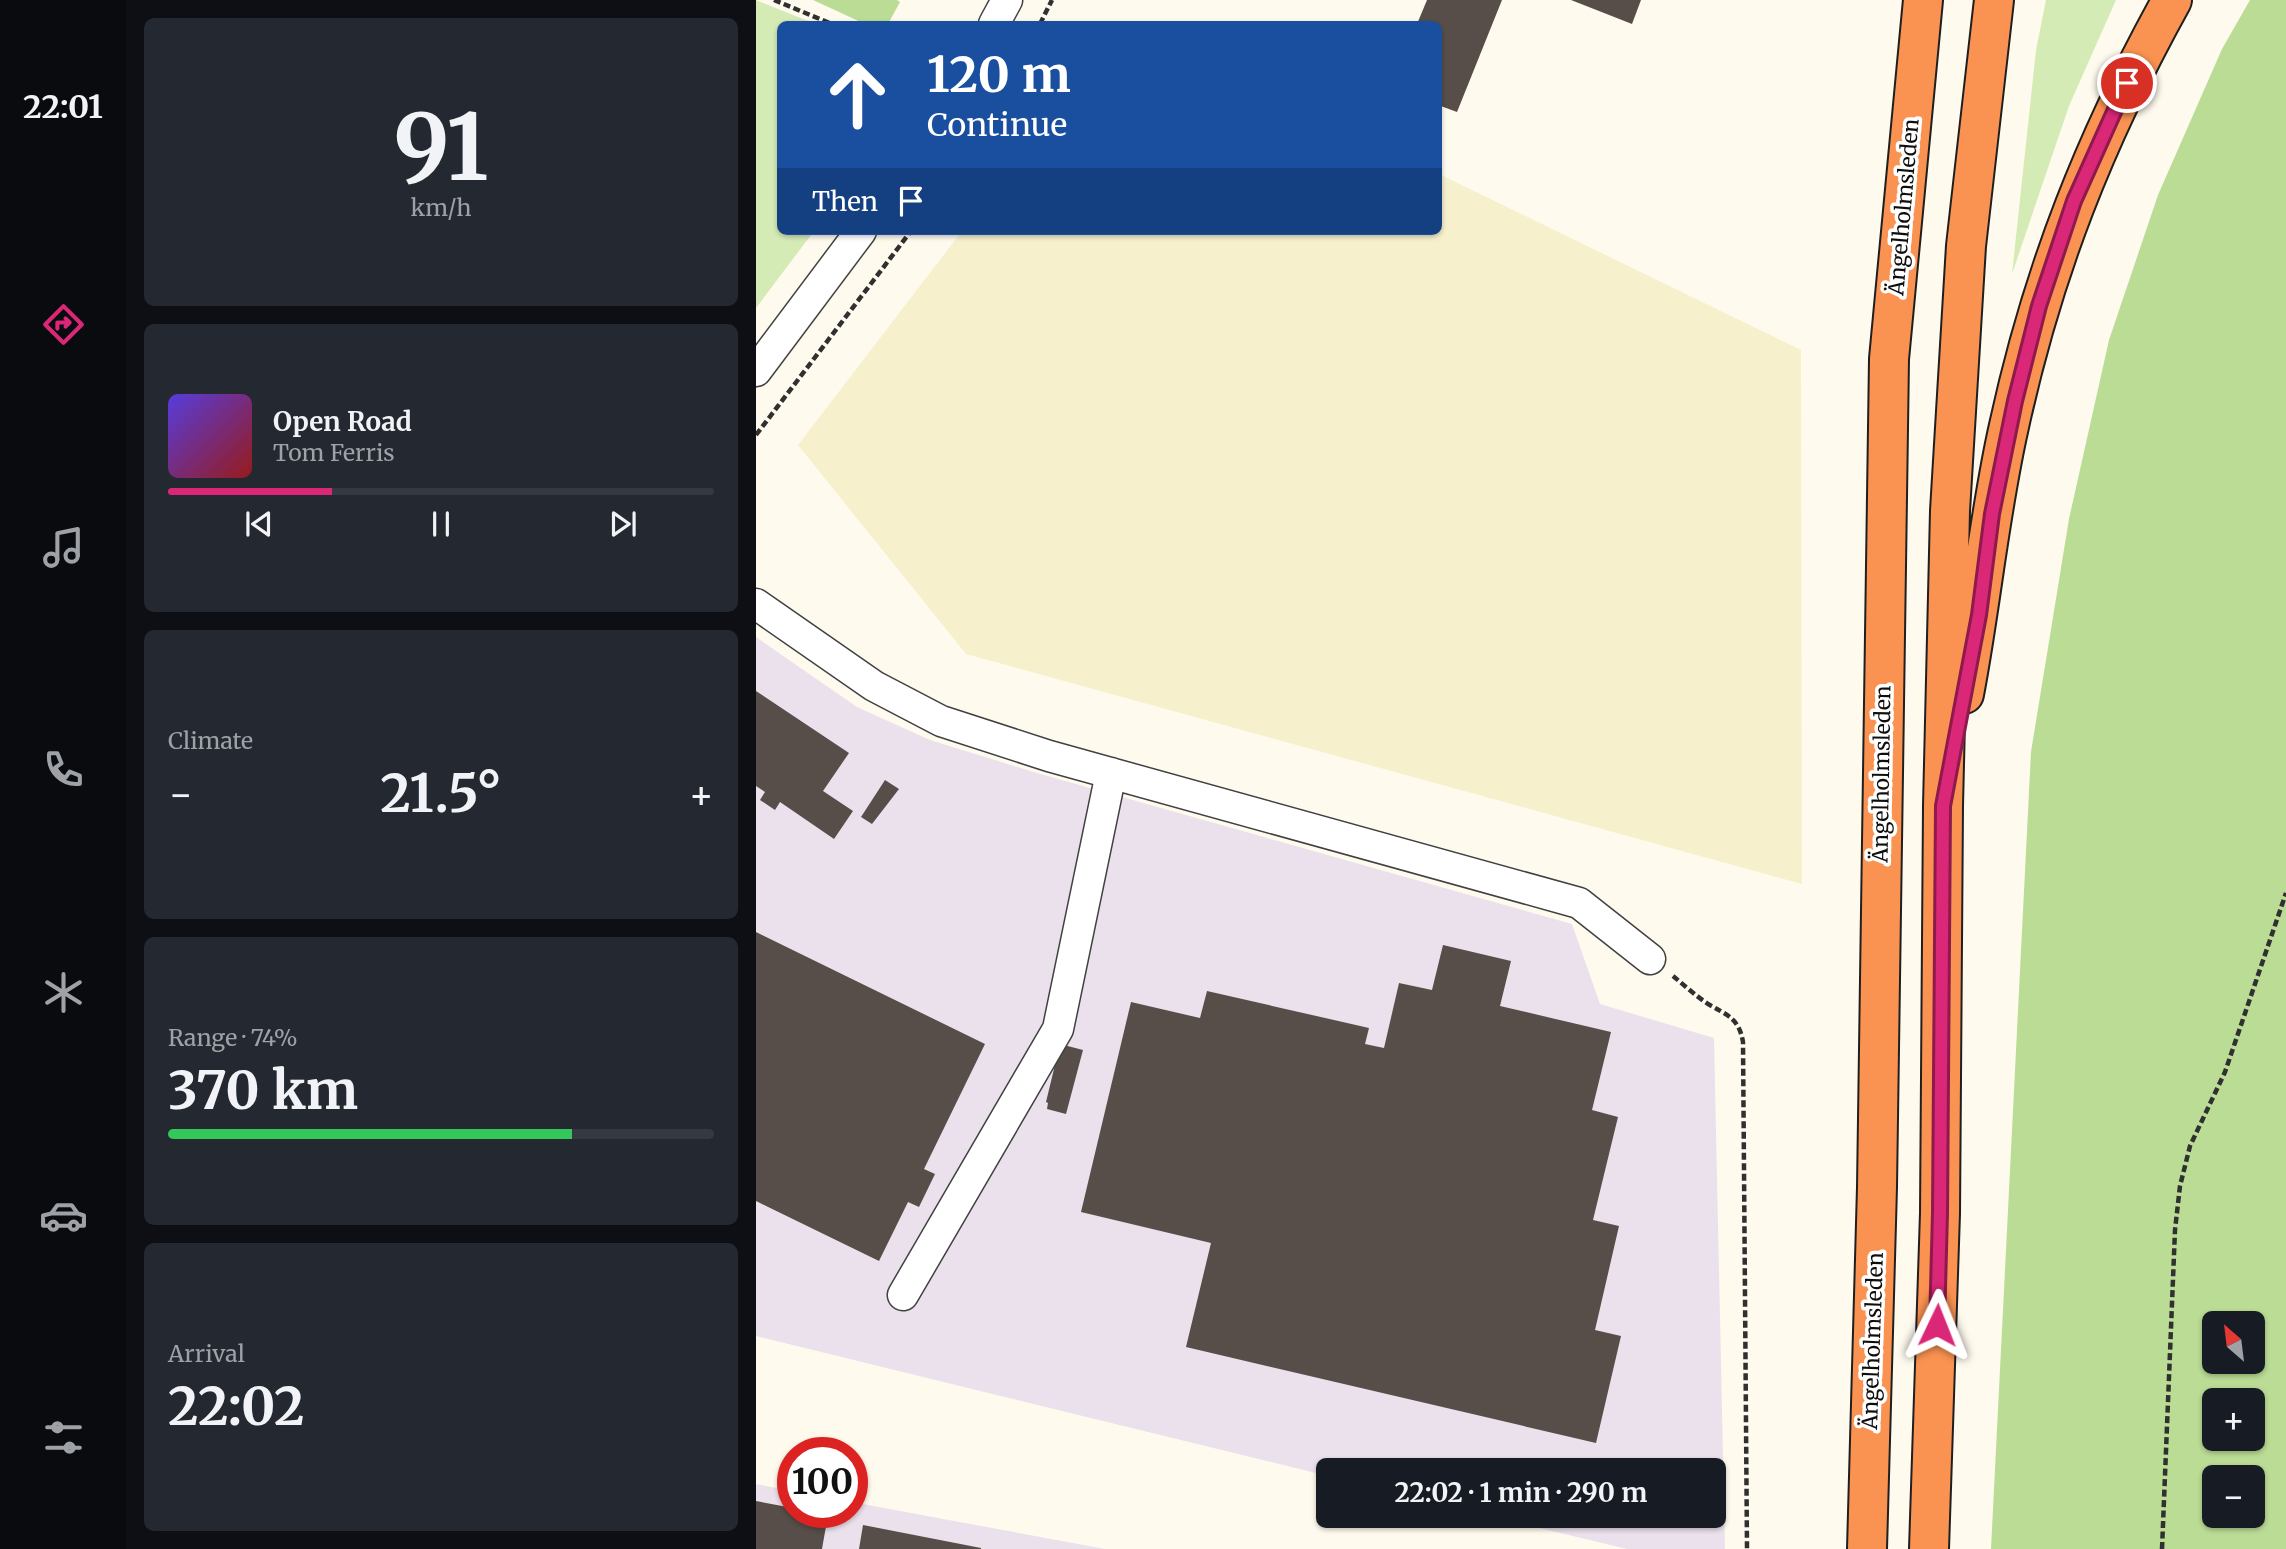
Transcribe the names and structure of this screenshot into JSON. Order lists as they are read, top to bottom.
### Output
{
  "streets": {
    "highway": ["Ängelholmsleden"]
  },
  "north": "top left",
  "page": {
    "tabs": "22:01",
    "tile": [
      ["91", "km/h"],
      "Climate",
      ["Range · 74%", "370 km"],
      ["Arrival", "22:02"]
    ],
    "turn": ["120 m", "Continue"],
    "then": "Then",
    "song": ["Open Road", "Tom Ferris"],
    "heat": ["−", "21.5°", "+"],
    "map_buttons": ["+", "−"],
    "limit": "100",
    "trip": "22:02 · 1 min · 290 m"
  }
}
